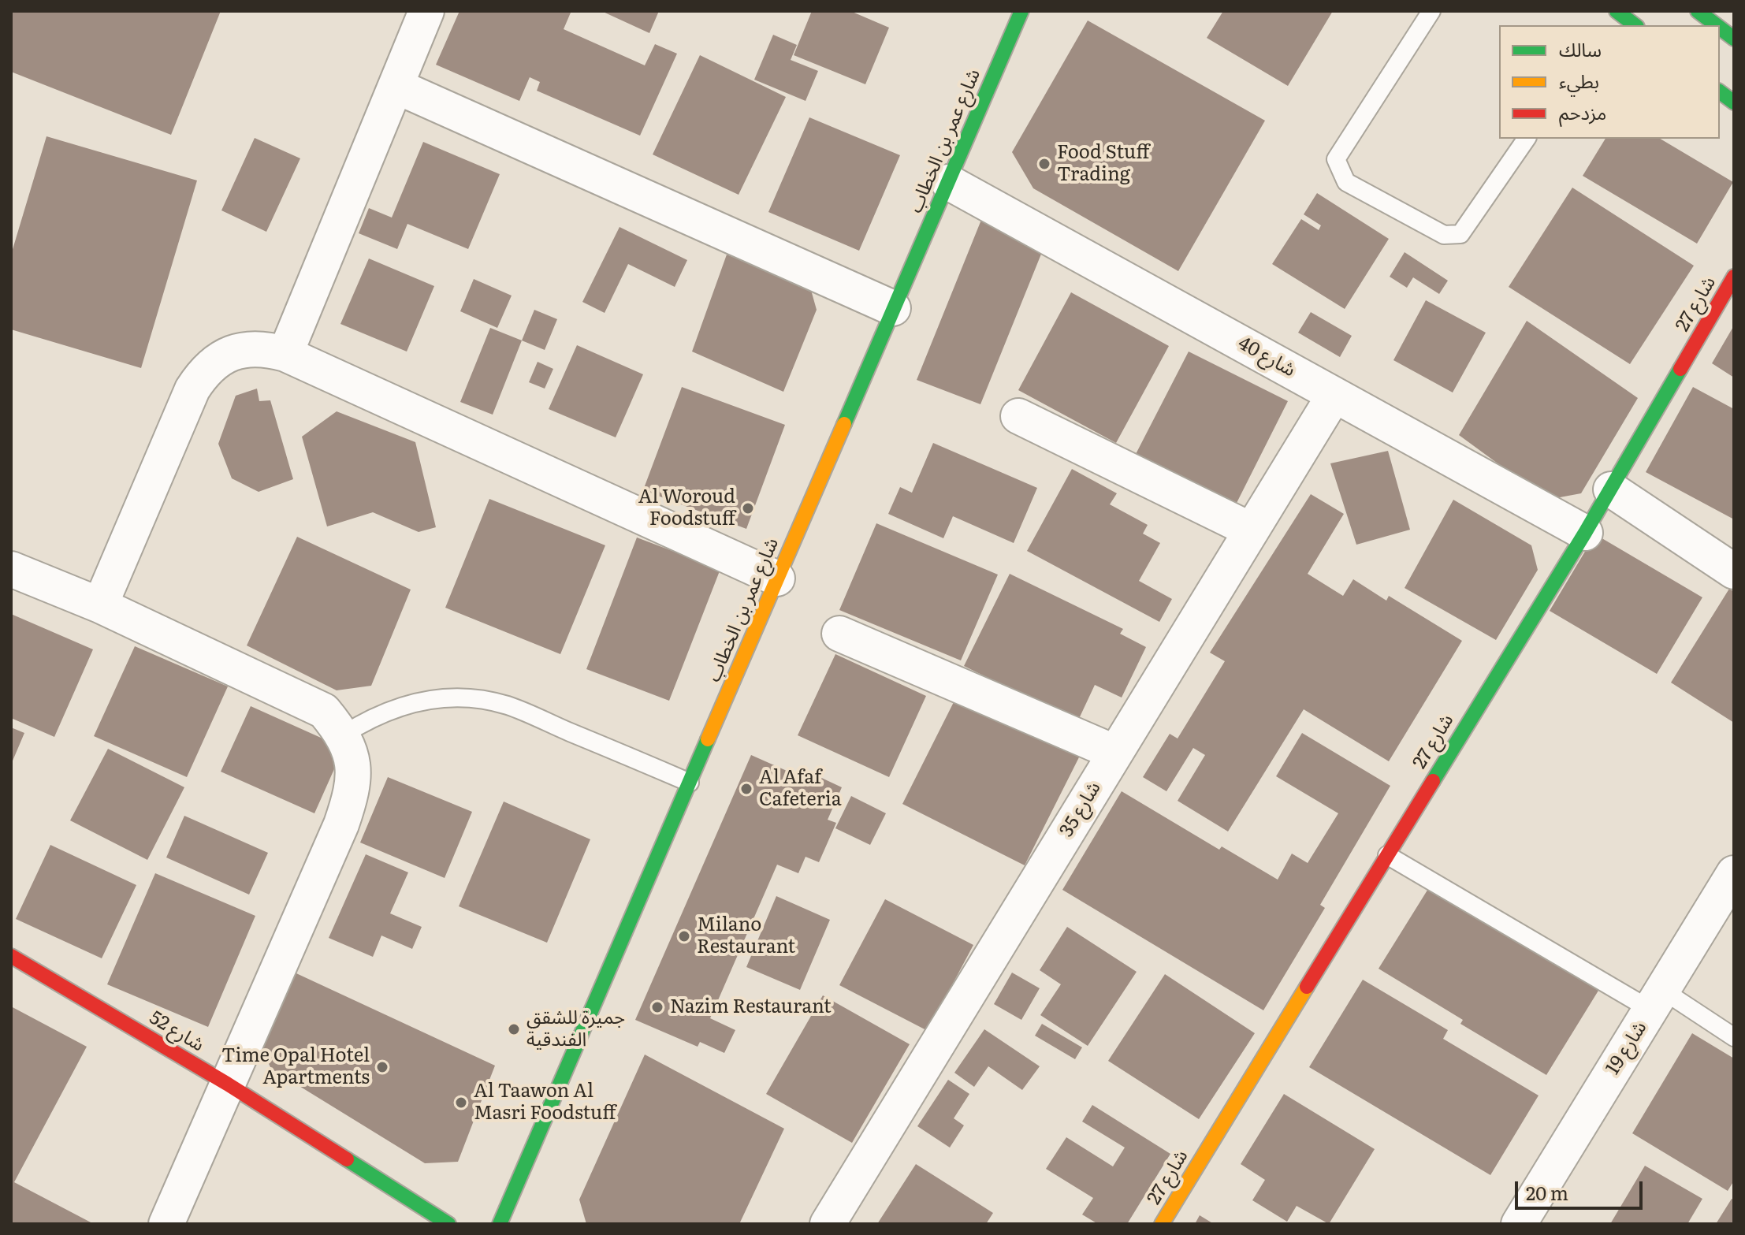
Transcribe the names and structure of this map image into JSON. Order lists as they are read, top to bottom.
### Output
{
  "streets": {
    "street": [
      "شارع عمر بن الخطاب",
      "شارع 27",
      "شارع 40",
      "شارع 35",
      "شارع 52",
      "شارع 19"
    ]
  },
  "crossings": [
    ["شارع عمر بن الخطاب", "شارع 40"],
    ["شارع 27", "شارع 40"],
    ["شارع 40", "شارع 35"]
  ],
  "places": [
    "Food Stuff Trading",
    "Al Woroud Foodstuff",
    "Al Afaf Cafeteria",
    "Milano Restaurant",
    "Nazim Restaurant",
    "جميرة للشقق الفندقية",
    "Time Opal Hotel Apartments",
    "Al Taawon Al Masri Foodstuff"
  ],
  "legend": ["سالك", "بطيء", "مزدحم"],
  "scale_bar": "20 m"
}
